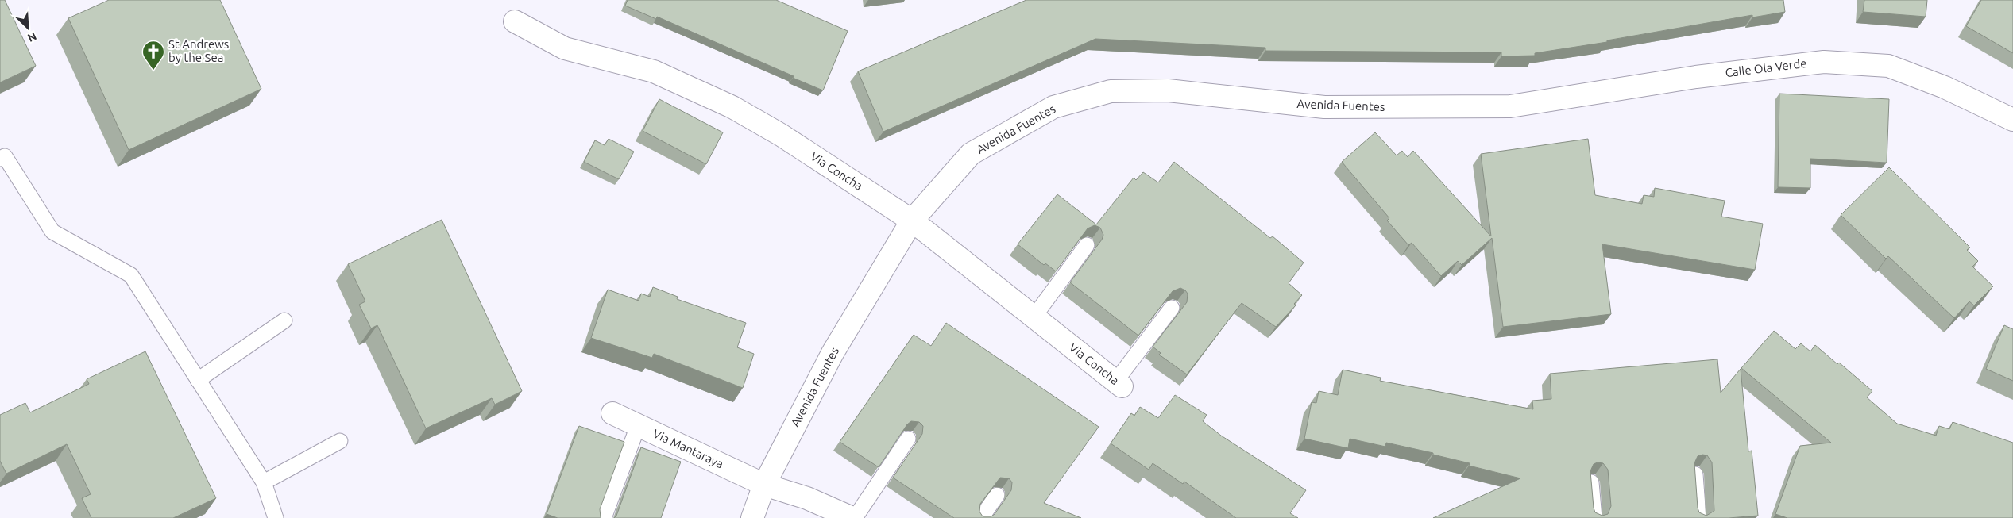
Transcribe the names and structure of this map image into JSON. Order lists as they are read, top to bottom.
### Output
{
  "streets": {
    "street": [
      "Calle Ola Verde",
      "Avenida Fuentes",
      "Via Concha",
      "Via Mantaraya"
    ]
  },
  "crossings": [
    ["Calle Ola Verde", "Avenida Fuentes"],
    ["Avenida Fuentes", "Via Concha"],
    ["Avenida Fuentes", "Via Mantaraya"]
  ],
  "places": {
    "church": ["St Andrews by the Sea"]
  },
  "north": "bottom right"
}
